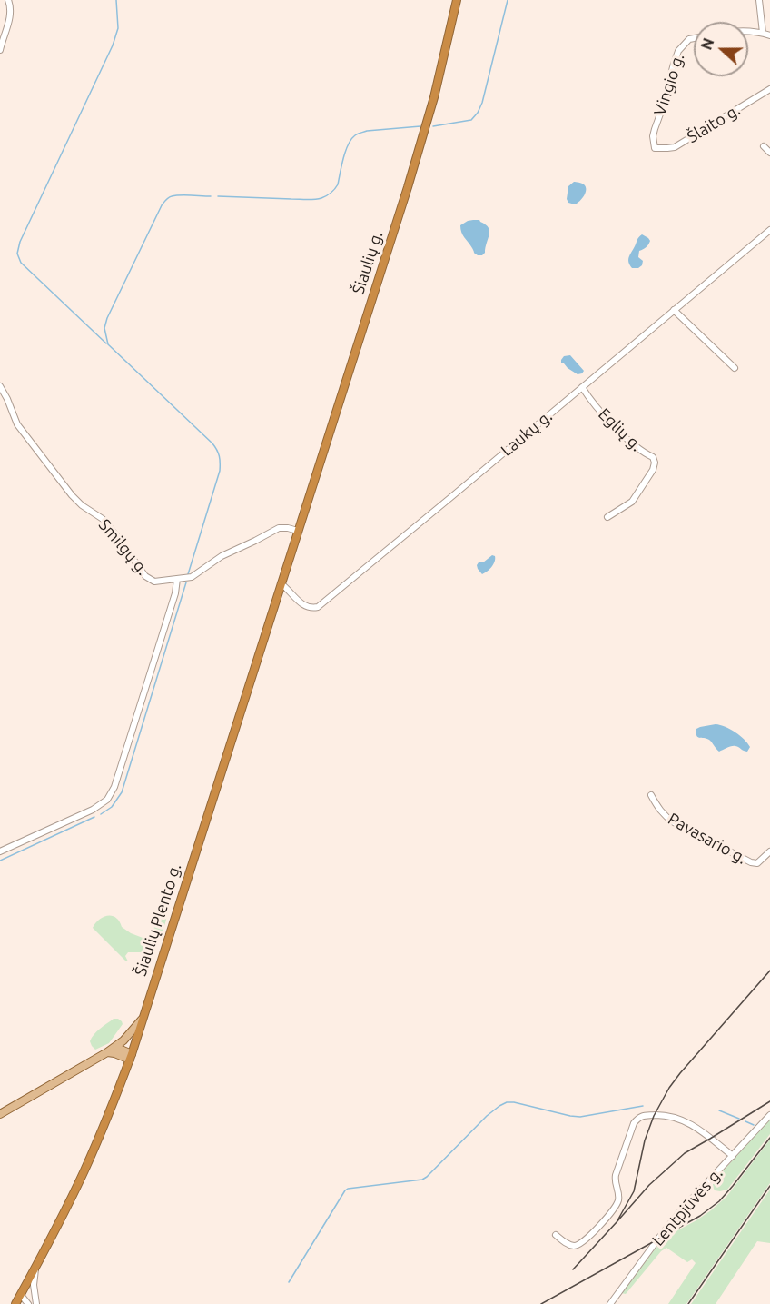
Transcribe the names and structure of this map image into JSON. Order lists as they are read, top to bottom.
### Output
{
  "streets": {
    "highway": ["Šiaulių g.", "Šiaulių Plento g."],
    "street": [
      "Vingio g.",
      "Šlaito g.",
      "Eglių g.",
      "Laukų g.",
      "Smilgų g.",
      "Pavasario g.",
      "Lentpjūvės g."
    ]
  },
  "crossings": [
    ["Vingio g.", "Šlaito g."],
    ["Šiaulių g.", "Smilgų g."],
    ["Šiaulių g.", "Šiaulių Plento g."],
    ["Eglių g.", "Laukų g."],
    ["Laukų g.", "Šiaulių Plento g."],
    ["Smilgų g.", "Šiaulių Plento g."]
  ],
  "north": "left"
}
